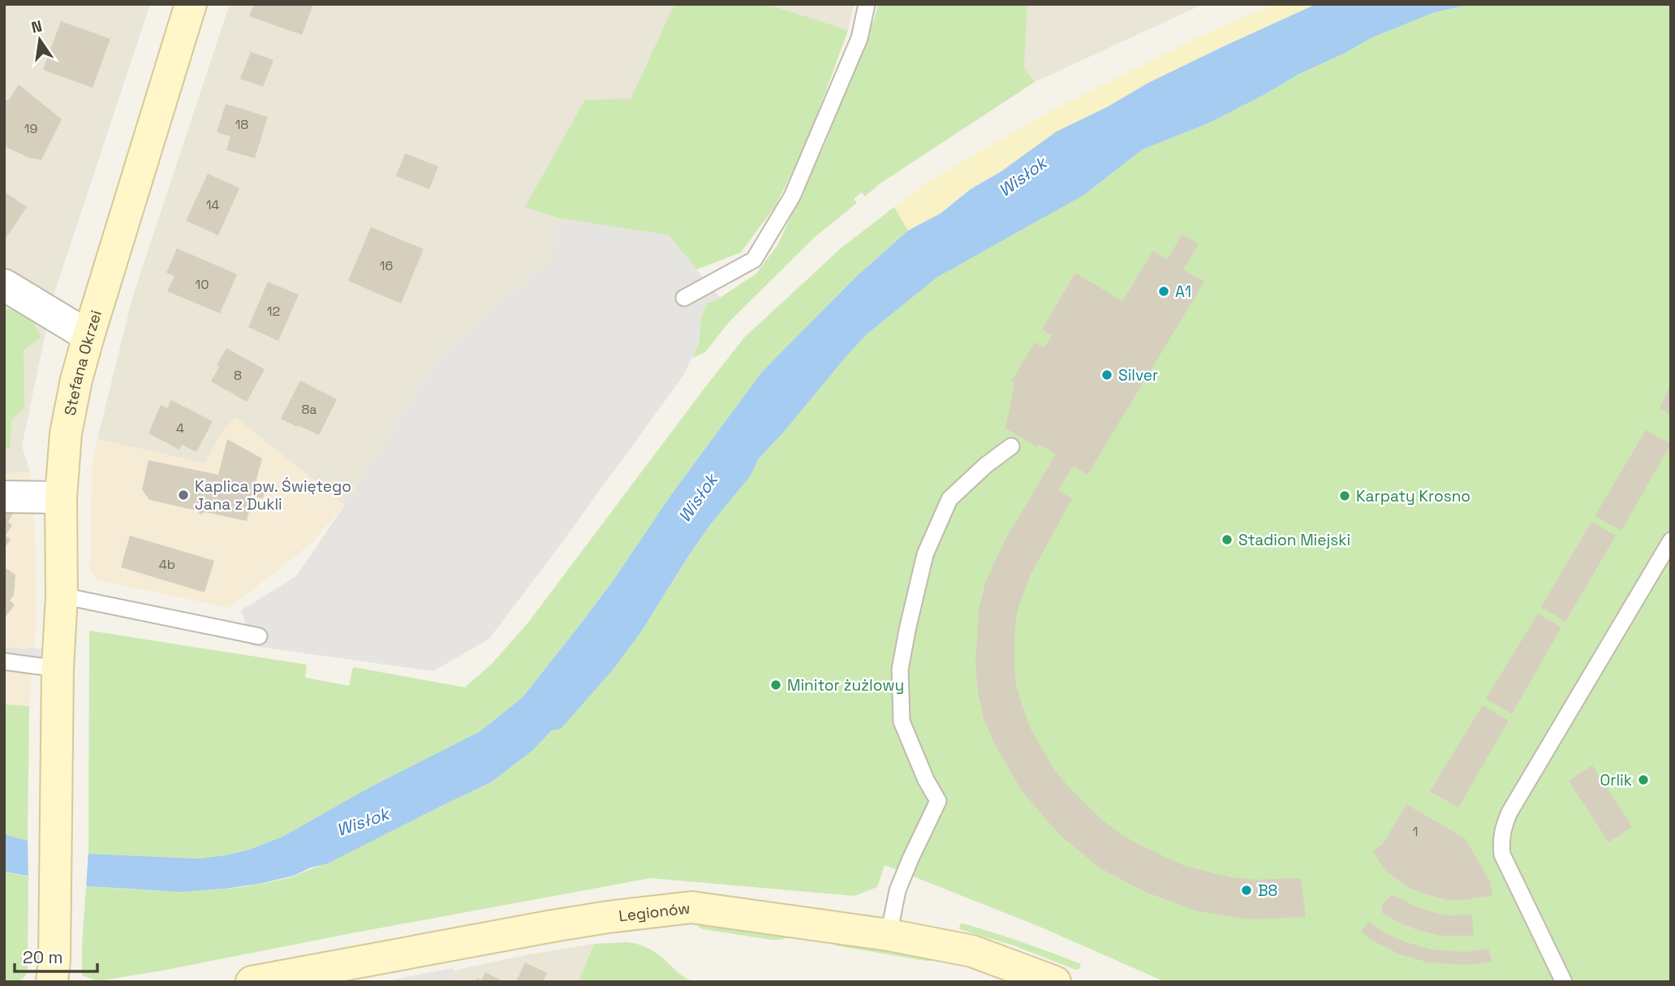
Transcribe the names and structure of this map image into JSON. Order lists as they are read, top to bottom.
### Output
{
  "streets": {
    "street": ["Stefana Okrzei", "Legionów"]
  },
  "water": ["Wisłok"],
  "places": [
    "A1",
    "Silver",
    "Kaplica pw. Świętego Jana z Dukli",
    "Karpaty Krosno",
    "Stadion Miejski",
    "Minitor żużlowy",
    "Orlik",
    "B8"
  ],
  "house_numbers": [
    "18",
    "19",
    "14",
    "16",
    "10",
    "12",
    "8",
    "8a",
    "4",
    "4b",
    "1"
  ],
  "scale_bar": "20 m",
  "north": "top"
}
